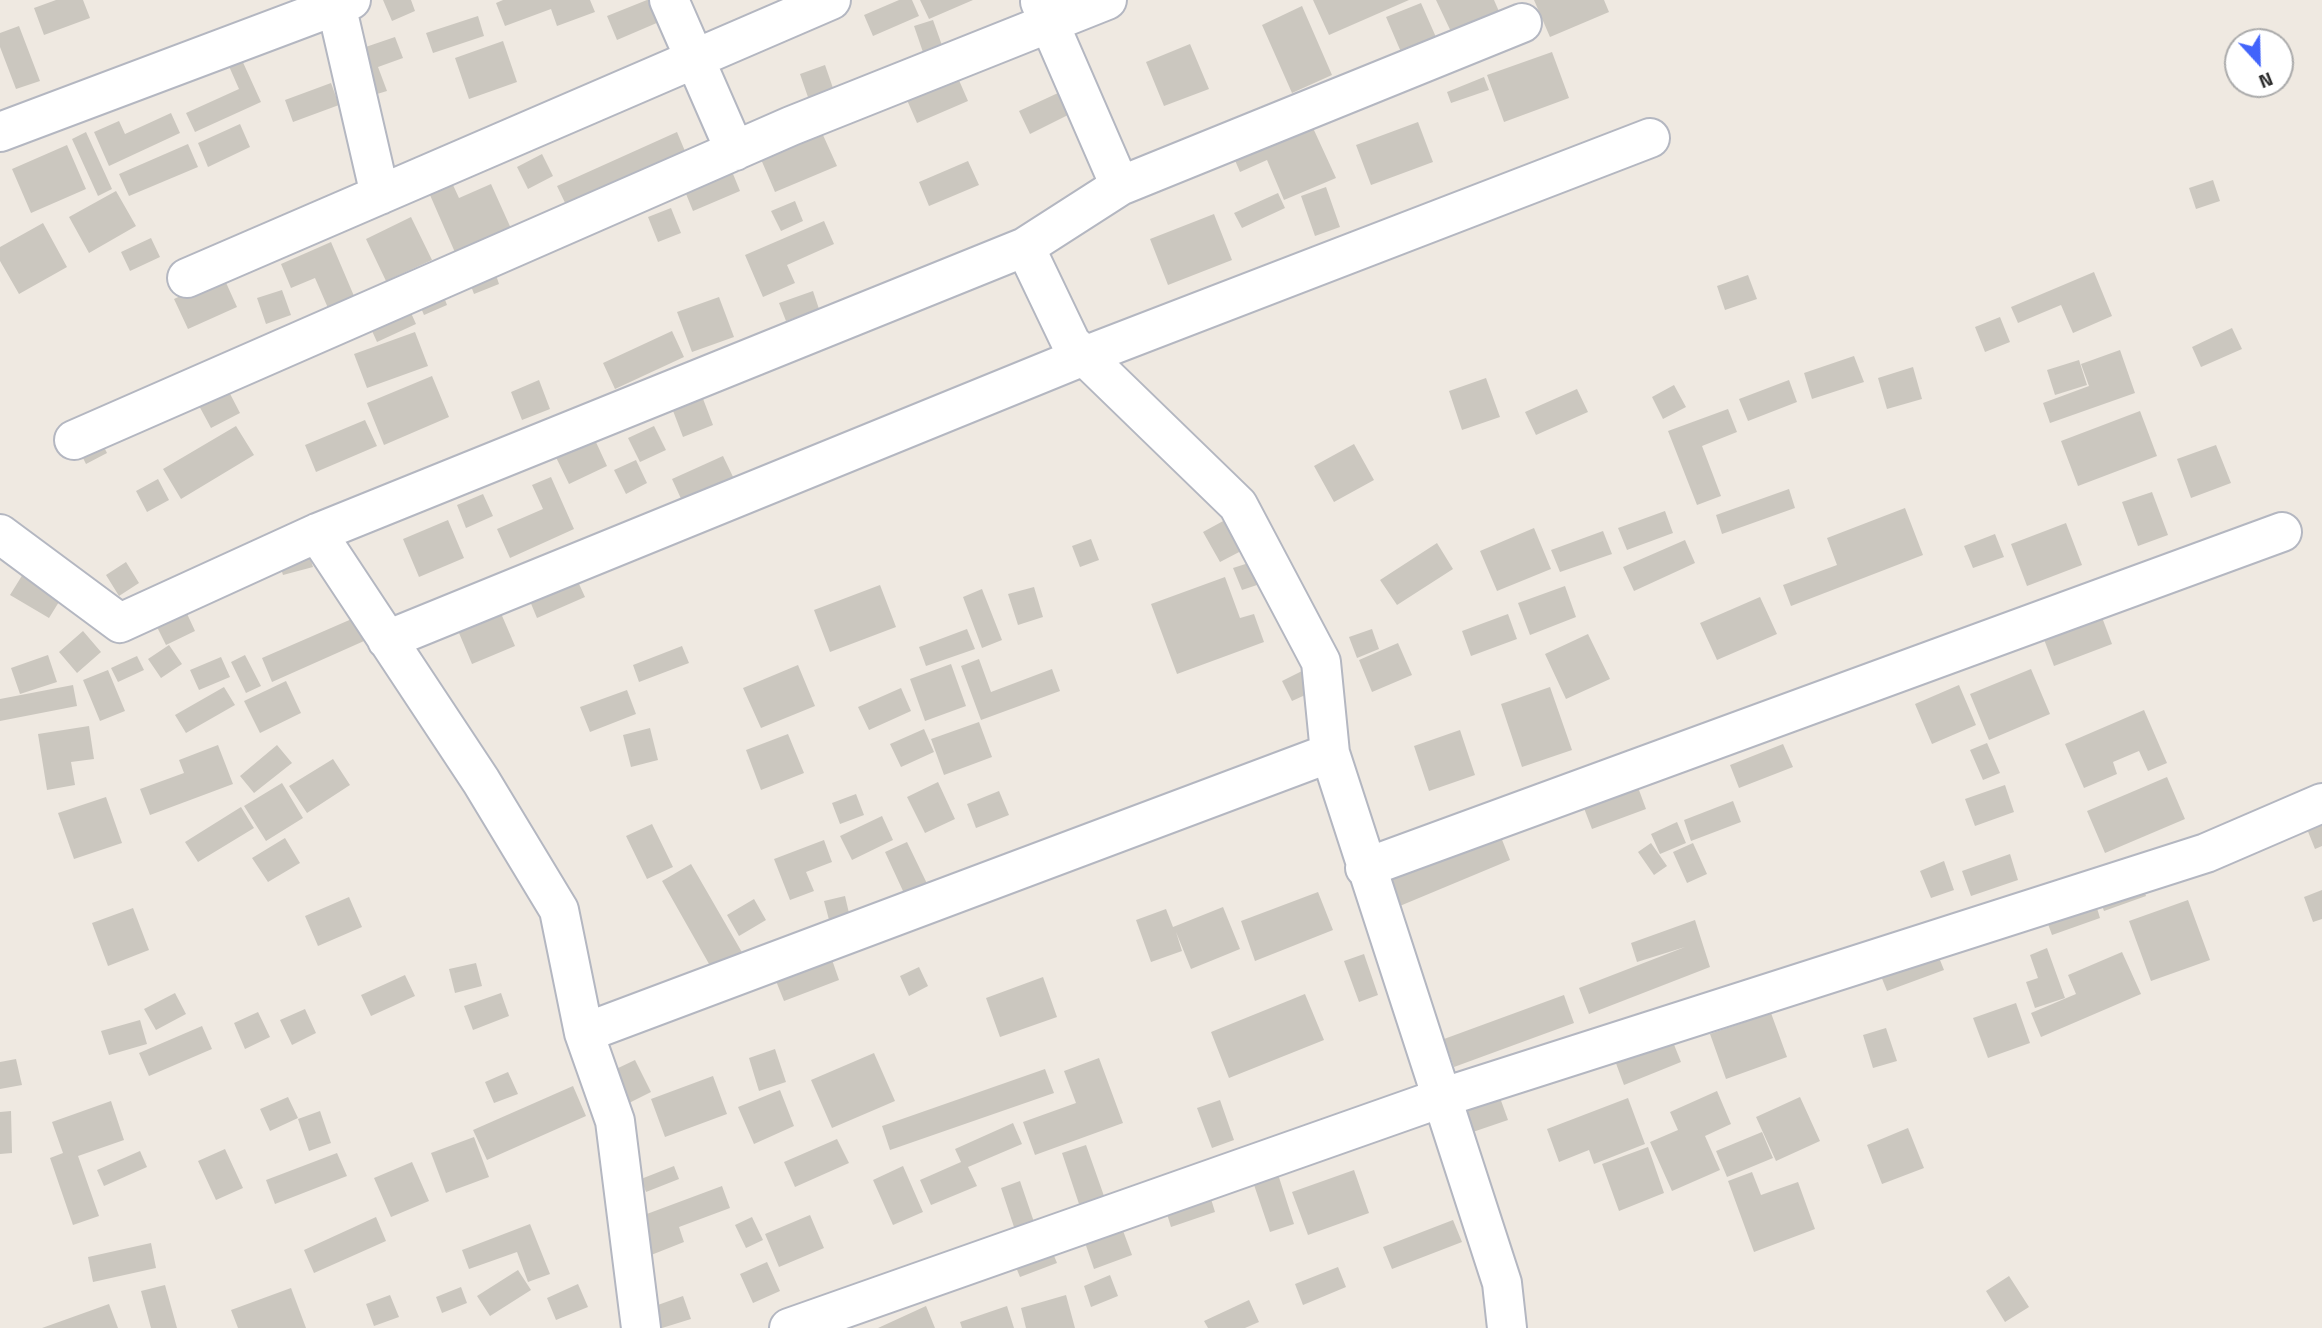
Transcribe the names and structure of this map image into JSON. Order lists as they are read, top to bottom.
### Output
{
  "north": "bottom"
}
